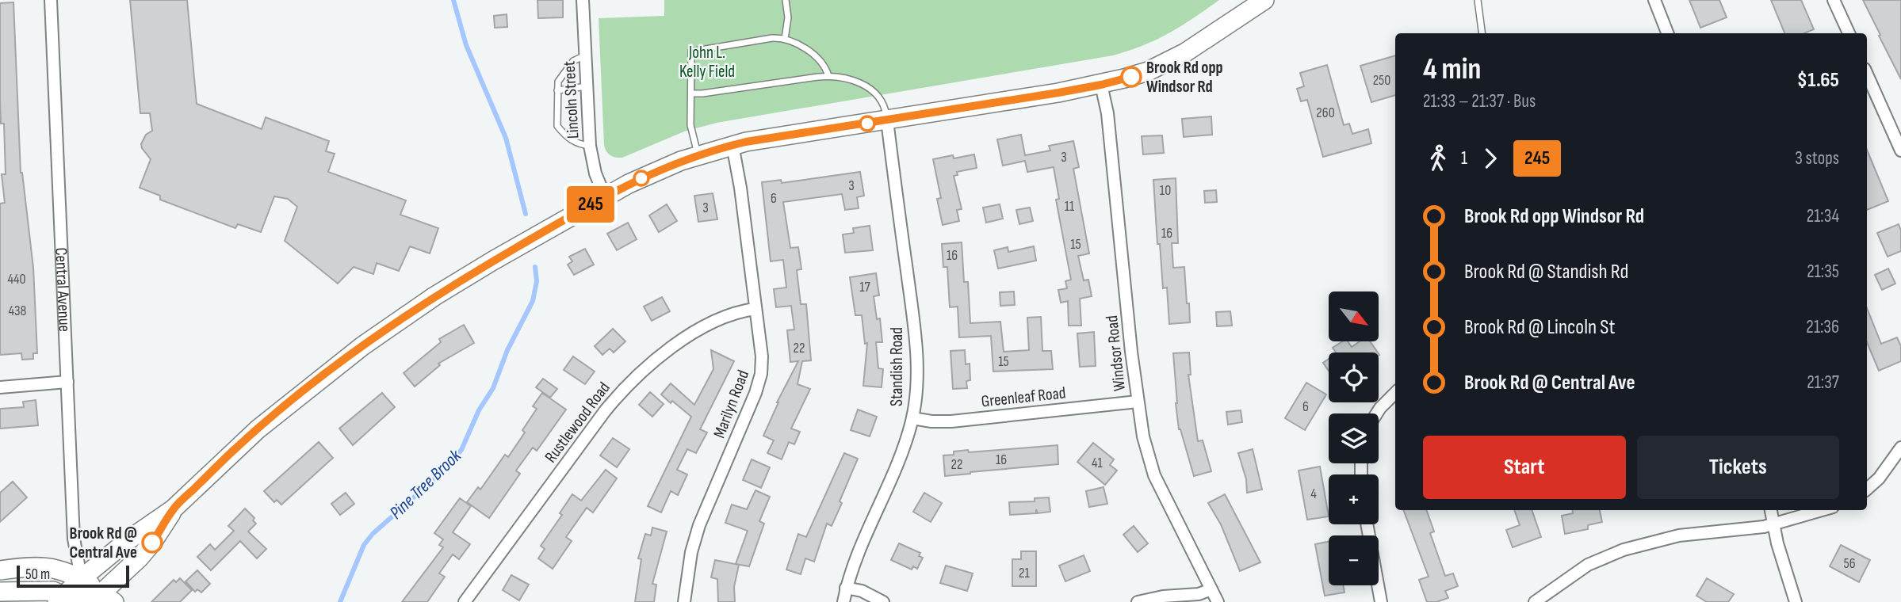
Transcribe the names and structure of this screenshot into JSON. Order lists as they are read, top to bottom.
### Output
{
  "streets": {
    "street": [
      "Lincoln Street",
      "Central Avenue",
      "Windsor Road",
      "Standish Road",
      "Greenleaf Road",
      "Marilyn Road",
      "Rustlewood Road"
    ]
  },
  "crossings": [
    ["Windsor Road", "Greenleaf Road"],
    ["Standish Road", "Greenleaf Road"],
    ["Marilyn Road", "Rustlewood Road"]
  ],
  "water": ["Pine Tree Brook"],
  "parks": ["John L. Kelly Field"],
  "places": ["Brook Rd opp Windsor Rd", "Brook Rd @ Central Ave"],
  "lines": ["bus line 245"],
  "house_numbers": [
    "250",
    "260",
    "3",
    "3",
    "10",
    "6",
    "11",
    "3",
    "16",
    "15",
    "16",
    "440",
    "17",
    "438",
    "22",
    "15",
    "6",
    "16",
    "41",
    "22",
    "4",
    "56",
    "21"
  ],
  "scale_bar": "50 m",
  "north": "bottom right",
  "page": {
    "on_map": "245",
    "heading": ["4 min", "21:33 – 21:37 · Bus", "$1.65"],
    "legs": ["1", "245", "3 stops"],
    "list": [
      {
        "name": "Brook Rd opp Windsor Rd",
        "value": "21:34"
      },
      {
        "name": "Brook Rd @ Standish Rd",
        "value": "21:35"
      },
      {
        "name": "Brook Rd @ Lincoln St",
        "value": "21:36"
      },
      {
        "name": "Brook Rd @ Central Ave",
        "value": "21:37"
      }
    ],
    "map_buttons": ["+", "−"],
    "buttons": ["Start", "Tickets"],
    "scale": "50 m"
  }
}
